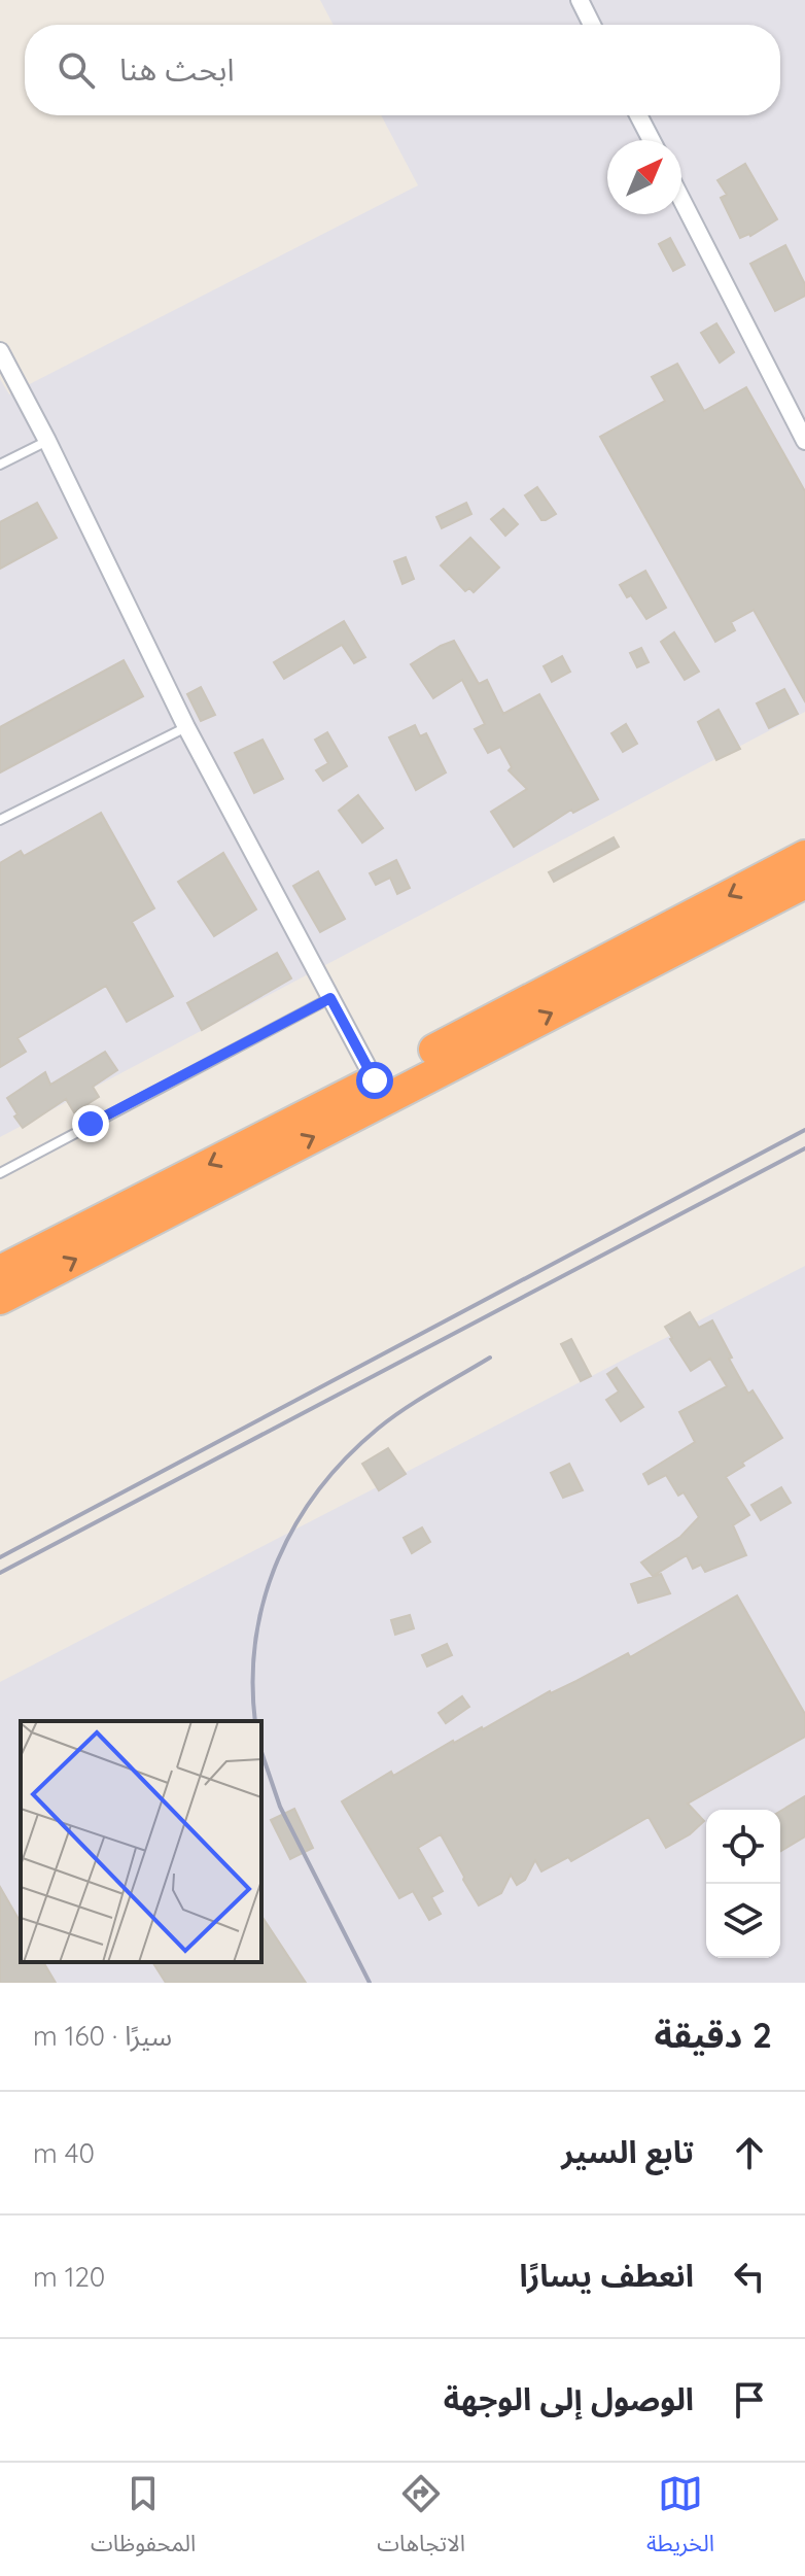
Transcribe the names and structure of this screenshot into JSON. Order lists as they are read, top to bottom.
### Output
{
  "north": "top right",
  "page": {
    "search": "ابحث هنا",
    "heading": ["2 دقيقة", "سيرًا · 160 m"],
    "list": [
      ["تابع السير", "40 m"],
      ["انعطف يسارًا", "120 m"],
      "الوصول إلى الوجهة"
    ],
    "nav": ["الخريطة", "الاتجاهات", "المحفوظات"]
  }
}
